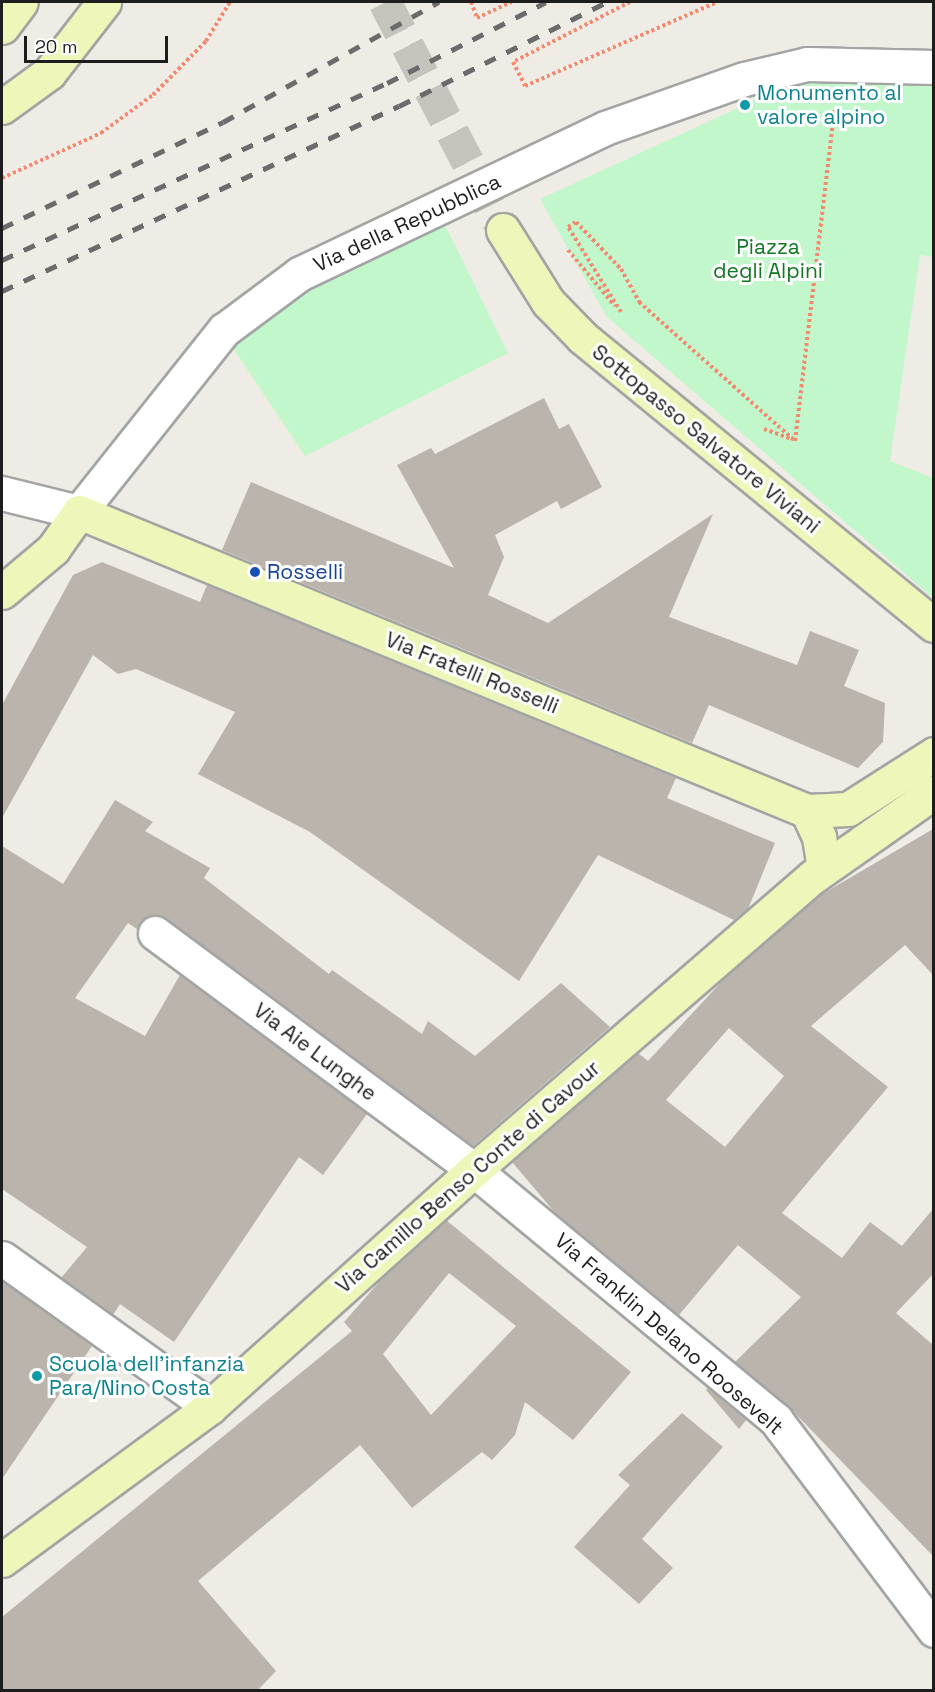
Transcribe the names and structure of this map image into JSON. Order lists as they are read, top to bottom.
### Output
{
  "streets": {
    "street": [
      "Via della Repubblica",
      "Sottopasso Salvatore Viviani",
      "Via Fratelli Rosselli",
      "Via Aie Lunghe",
      "Via Camillo Benso Conte di Cavour",
      "Via Franklin Delano Roosevelt"
    ]
  },
  "crossings": [
    ["Via della Repubblica", "Via Fratelli Rosselli"],
    ["Via Aie Lunghe", "Via Camillo Benso Conte di Cavour"],
    ["Via Aie Lunghe", "Via Franklin Delano Roosevelt"],
    ["Via Camillo Benso Conte di Cavour", "Via Franklin Delano Roosevelt"]
  ],
  "parks": ["Piazza degli Alpini"],
  "places": ["Monumento al valore alpino", "Rosselli", "Scuola dell'infanzia Para/Nino Costa"],
  "scale_bar": "20 m"
}
